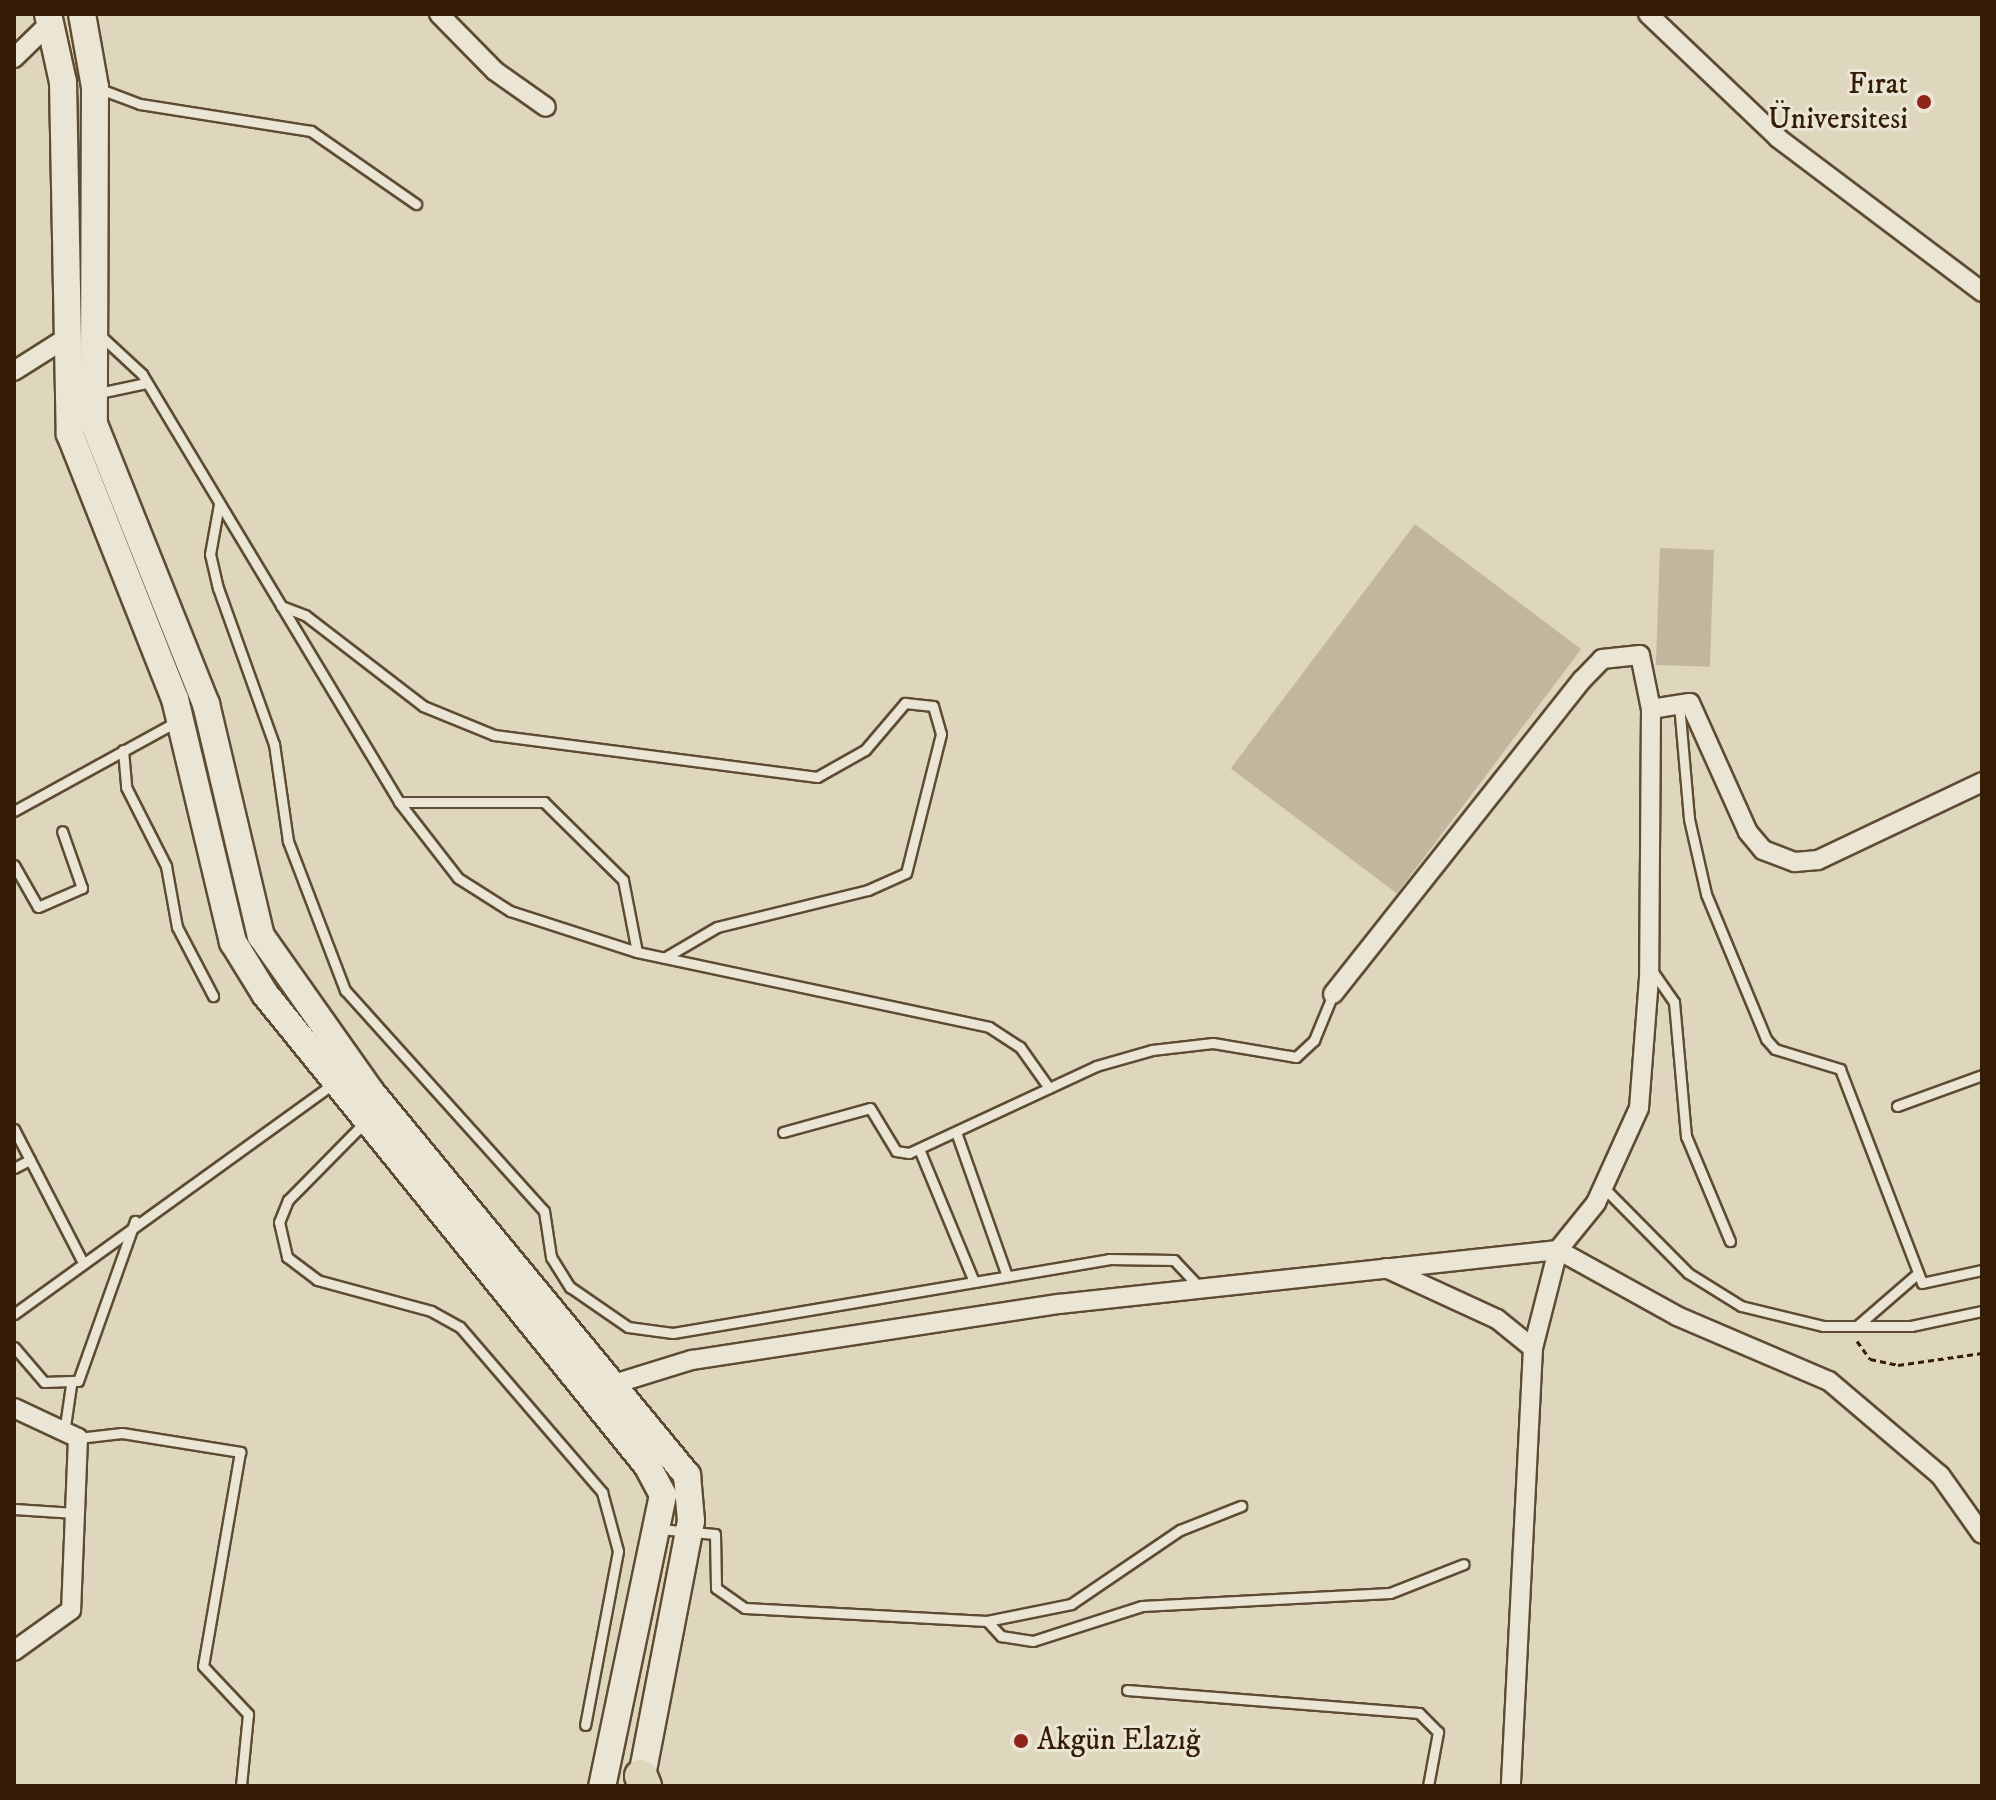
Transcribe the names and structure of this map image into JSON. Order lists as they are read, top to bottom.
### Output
{
  "places": ["Fırat Üniversitesi", "Akgün Elazığ"]
}
